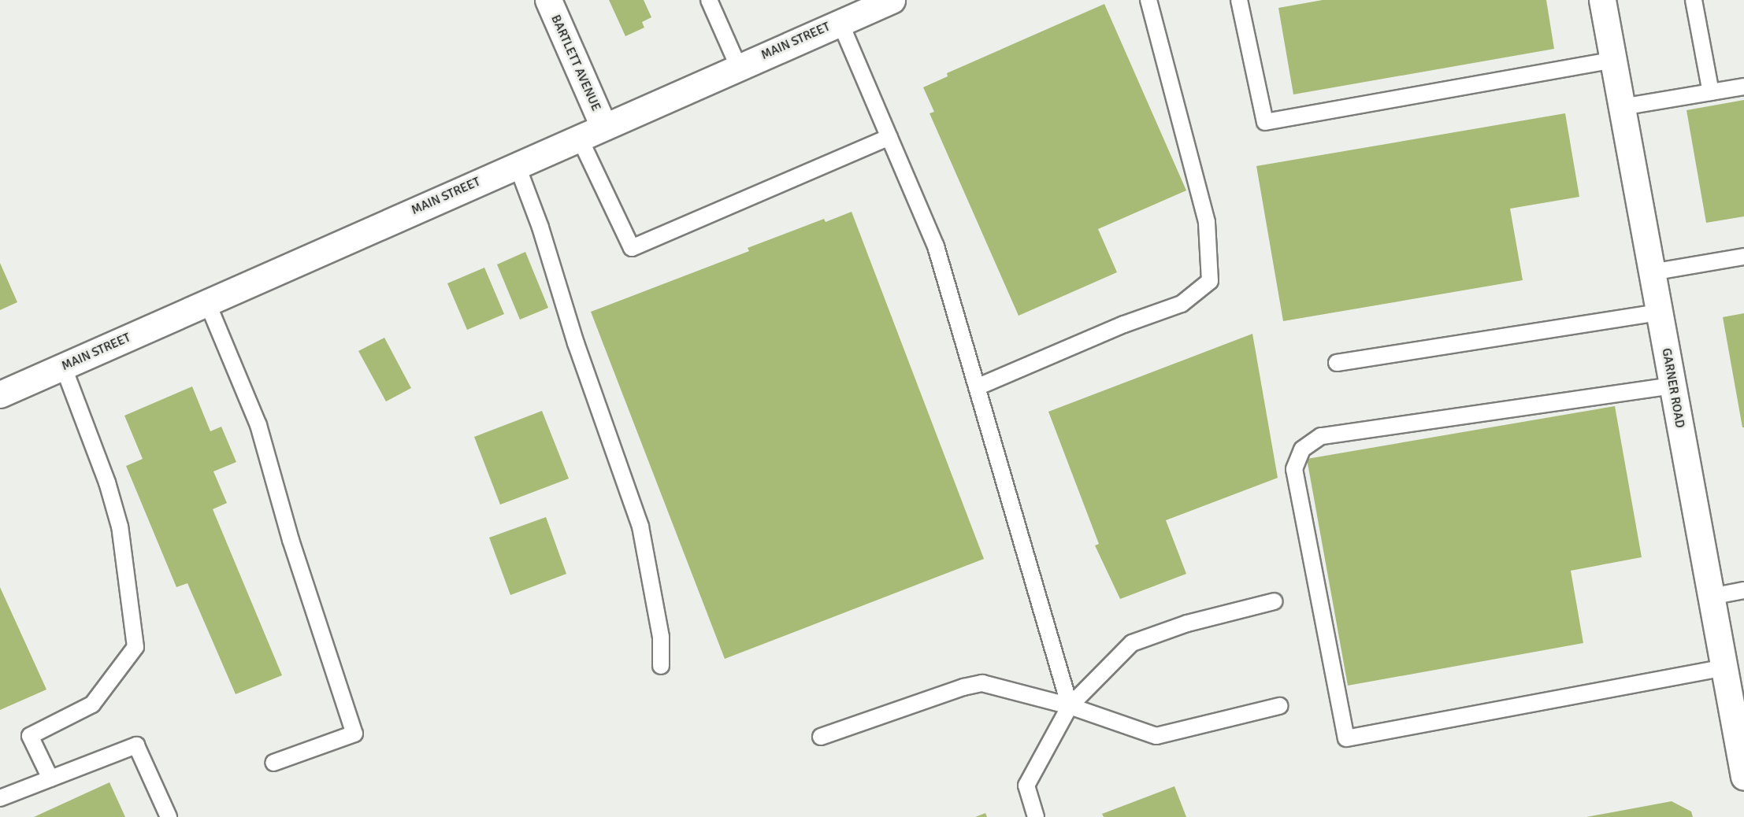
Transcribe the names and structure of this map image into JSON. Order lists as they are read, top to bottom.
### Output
{
  "streets": {
    "main road": ["MAIN STREET", "BARTLETT AVENUE", "GARNER ROAD"]
  },
  "crossings": [
    ["MAIN STREET", "BARTLETT AVENUE"]
  ]
}
